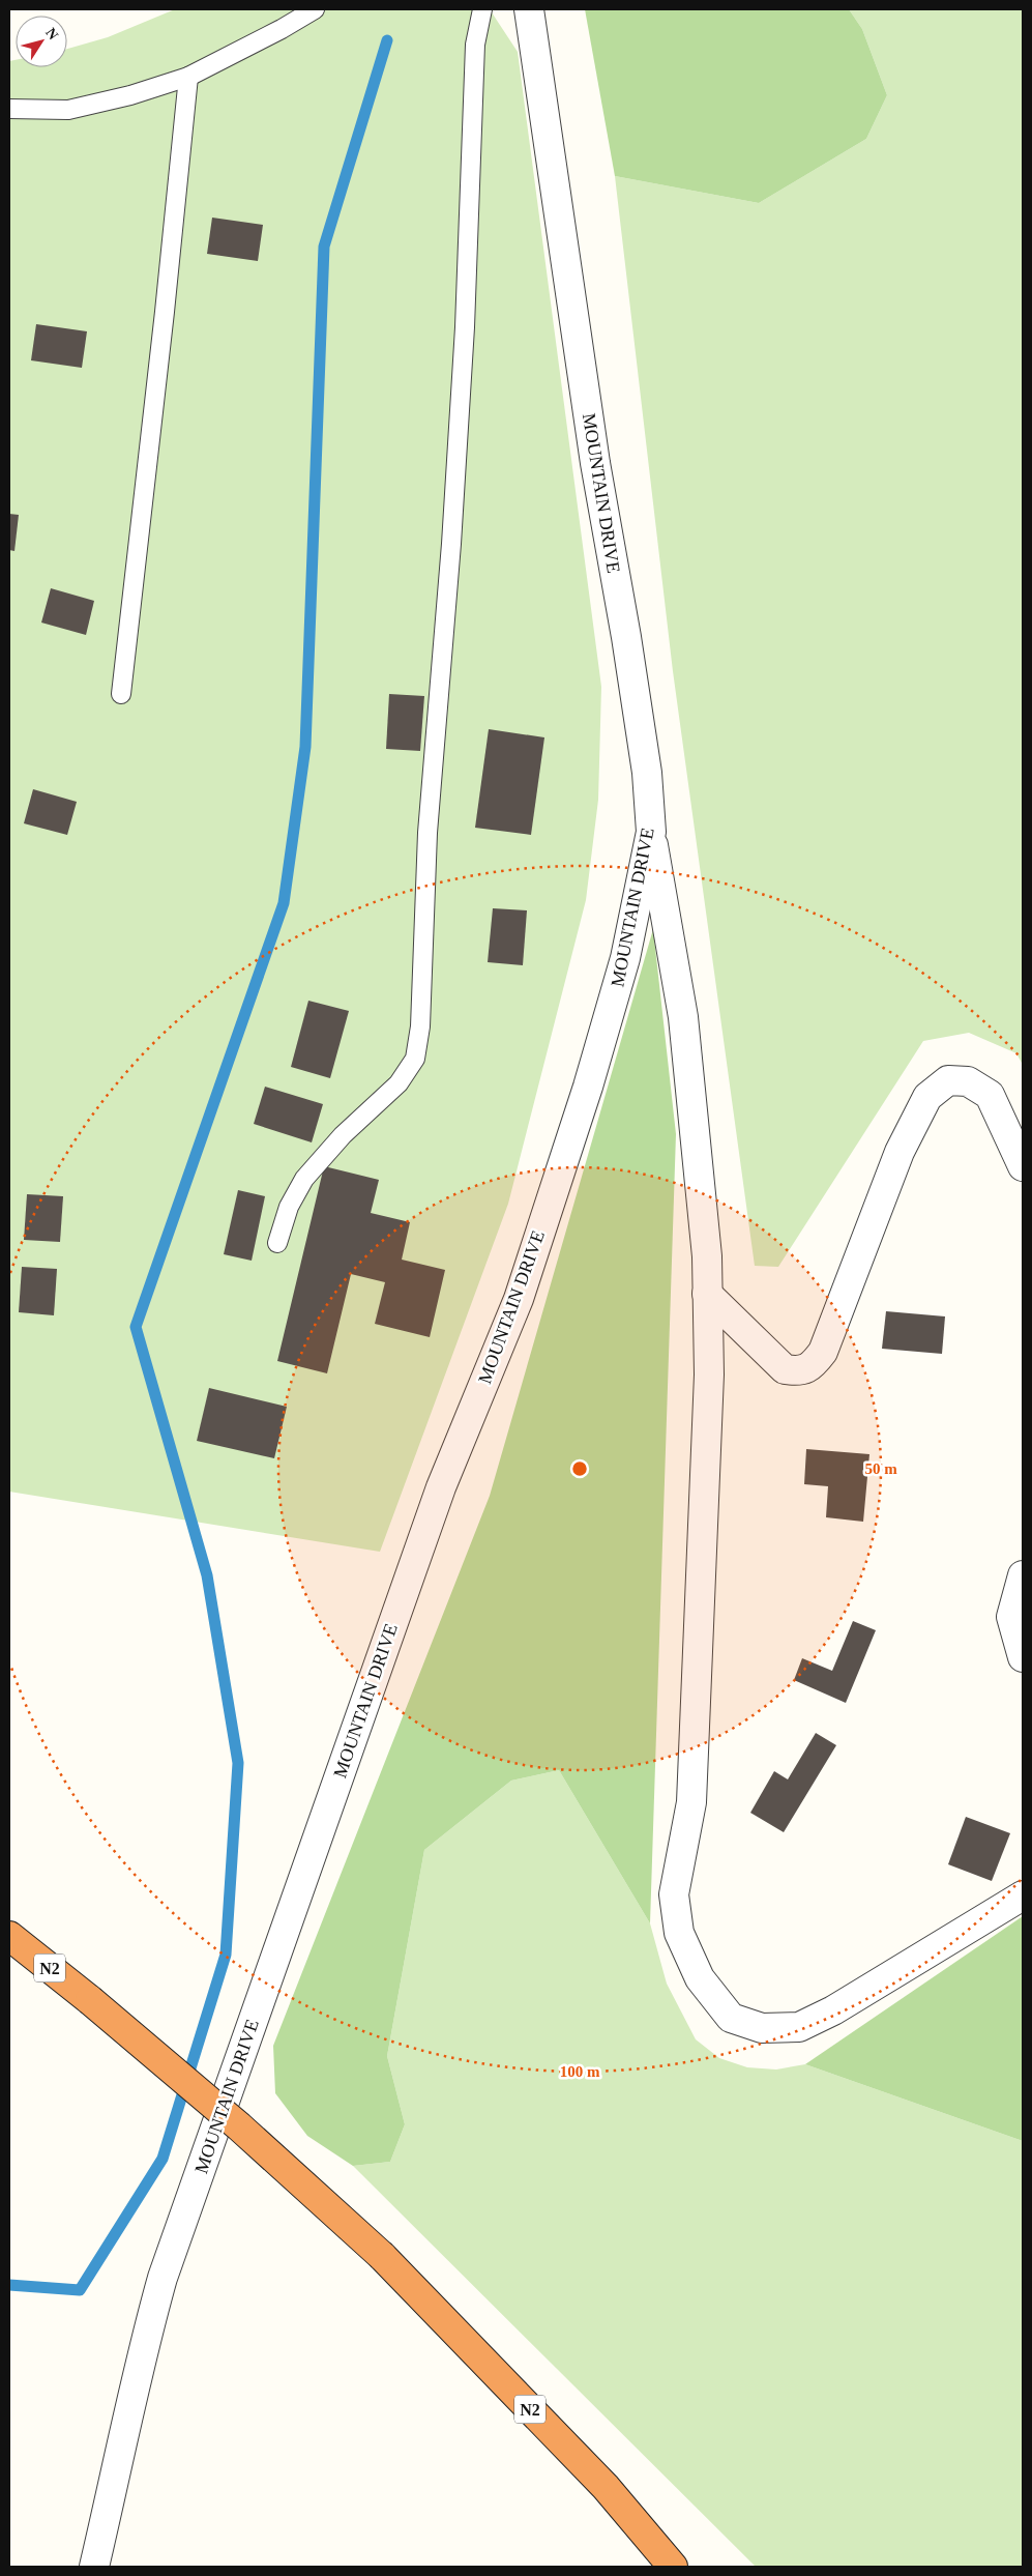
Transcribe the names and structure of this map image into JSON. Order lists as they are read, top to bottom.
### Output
{
  "streets": {
    "highway": ["N2"],
    "street": ["MOUNTAIN DRIVE"]
  },
  "north": "top right",
  "rings": ["50 m", "100 m"]
}
